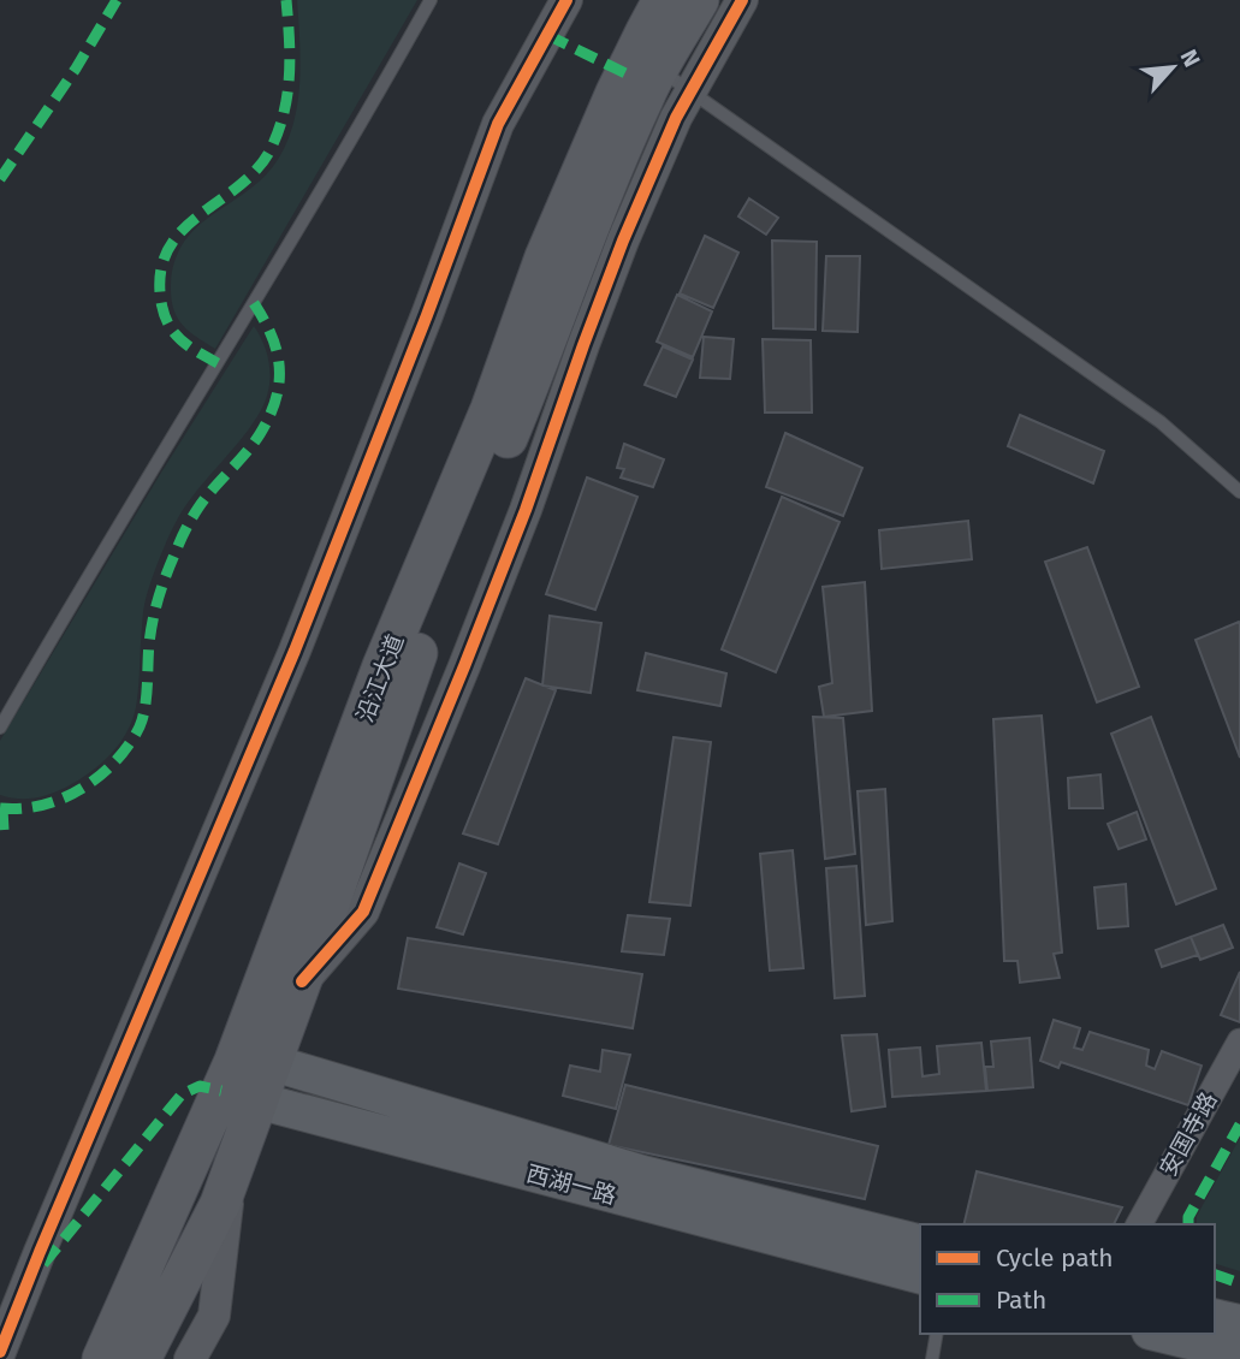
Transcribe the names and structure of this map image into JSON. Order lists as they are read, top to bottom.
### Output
{
  "streets": {
    "main road": ["沿江大道", "西湖一路"],
    "street": ["安国寺路"]
  },
  "crossings": [
    ["沿江大道", "西湖一路"]
  ],
  "legend": ["Cycle path", "Path"],
  "north": "top right"
}
